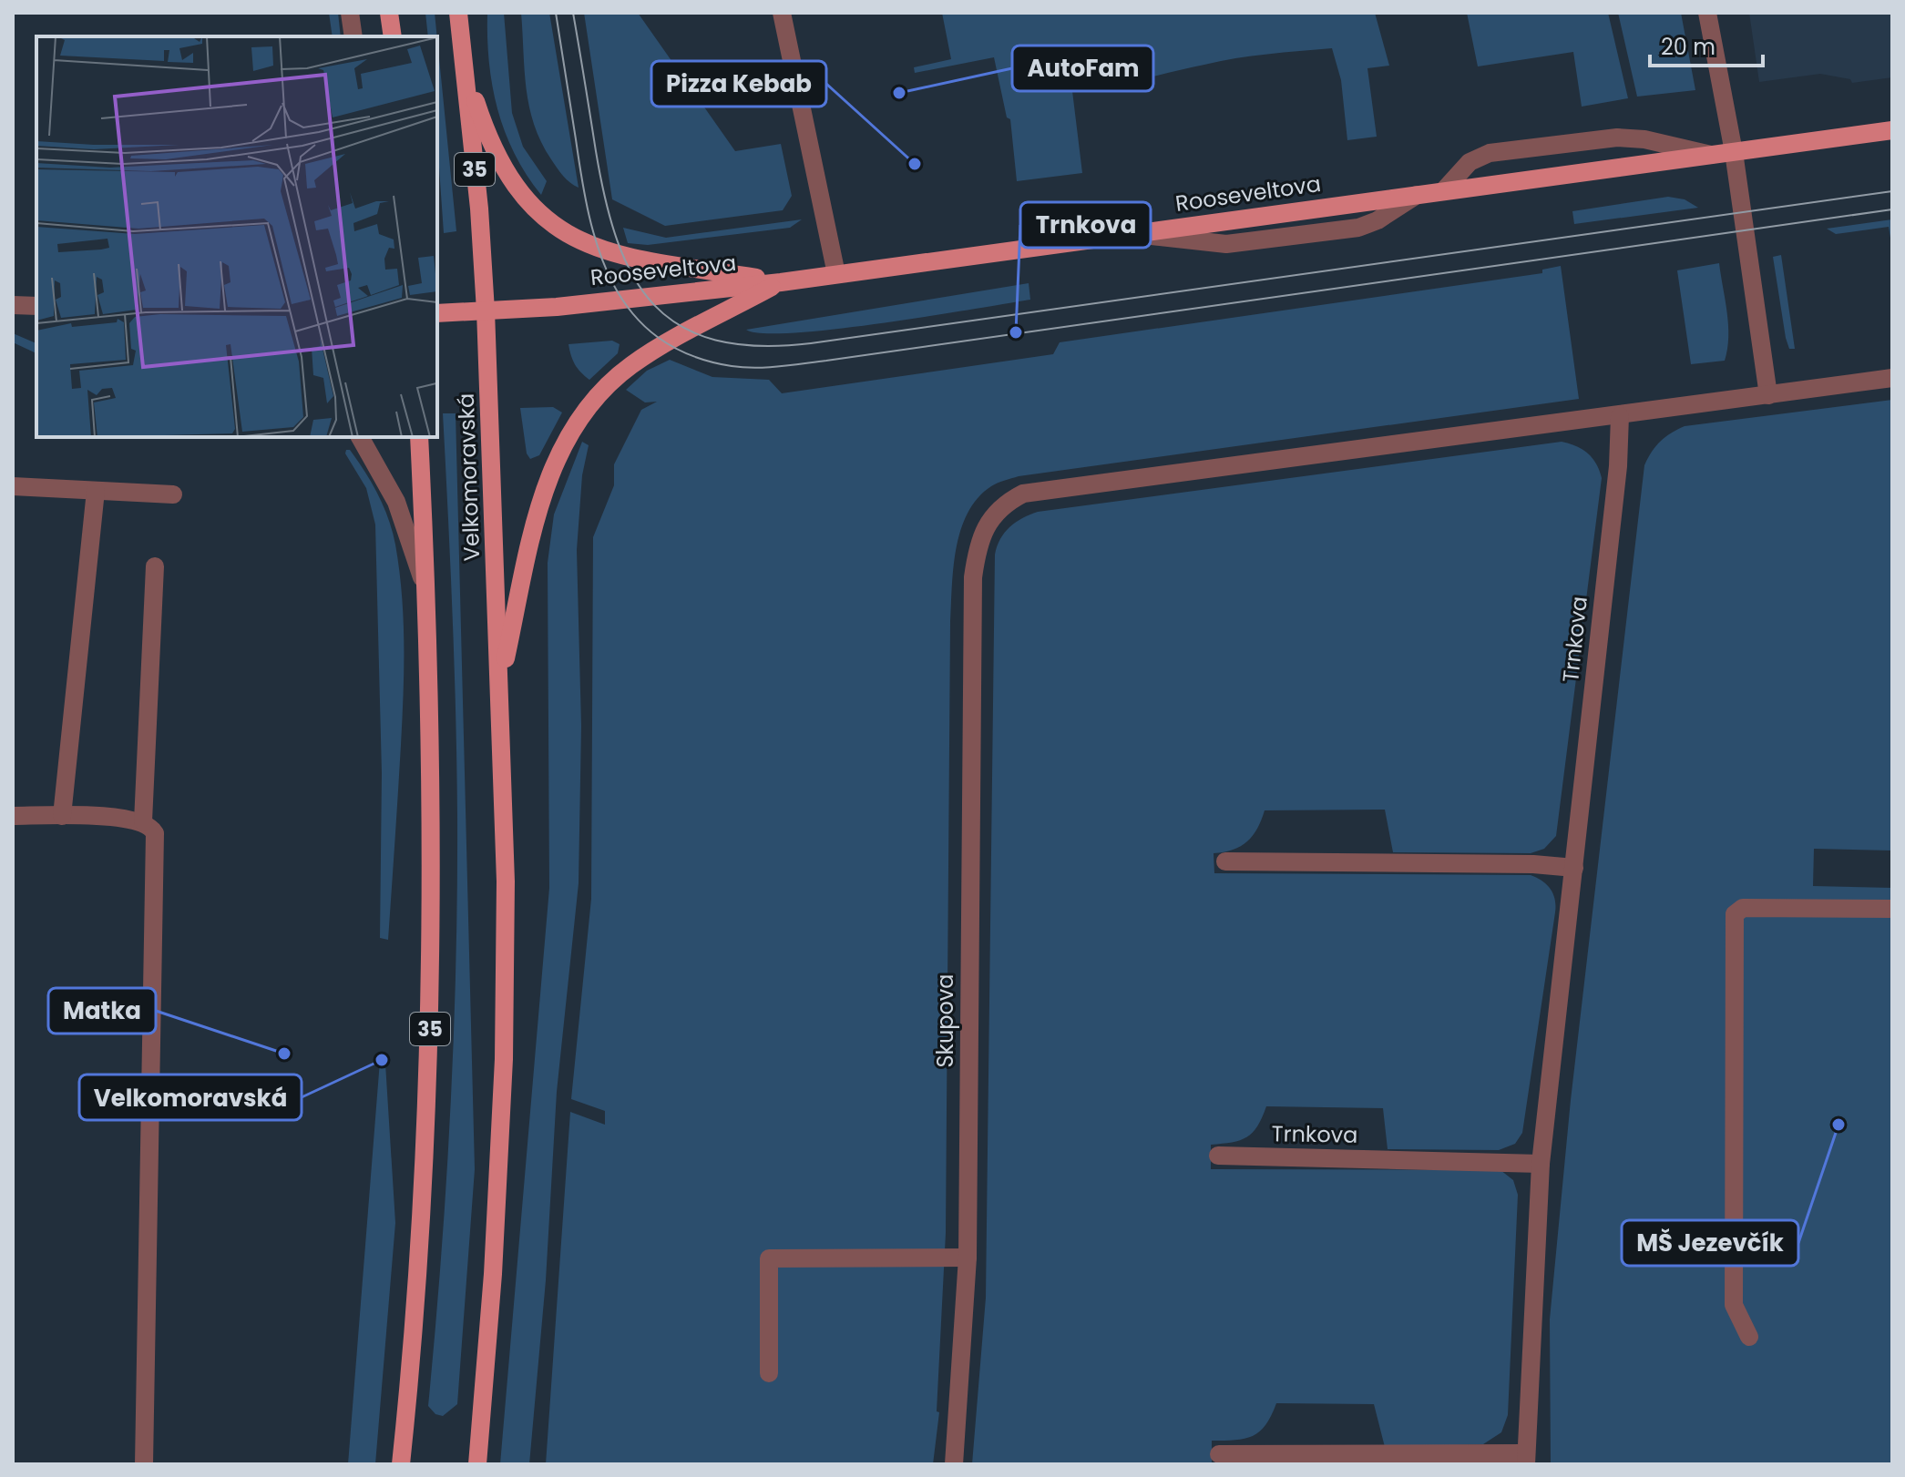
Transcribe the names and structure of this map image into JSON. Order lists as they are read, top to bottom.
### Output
{
  "streets": {
    "main road": ["35", "Rooseveltova", "Velkomoravská"],
    "street": ["Trnkova", "Skupova"]
  },
  "crossings": [
    ["Rooseveltova", "Velkomoravská"],
    ["Trnkova", "Skupova"]
  ],
  "places": [
    "AutoFam",
    "Pizza Kebab",
    "Trnkova",
    "Matka",
    "Velkomoravská",
    "MŠ Jezevčík"
  ],
  "scale_bar": "20 m"
}
